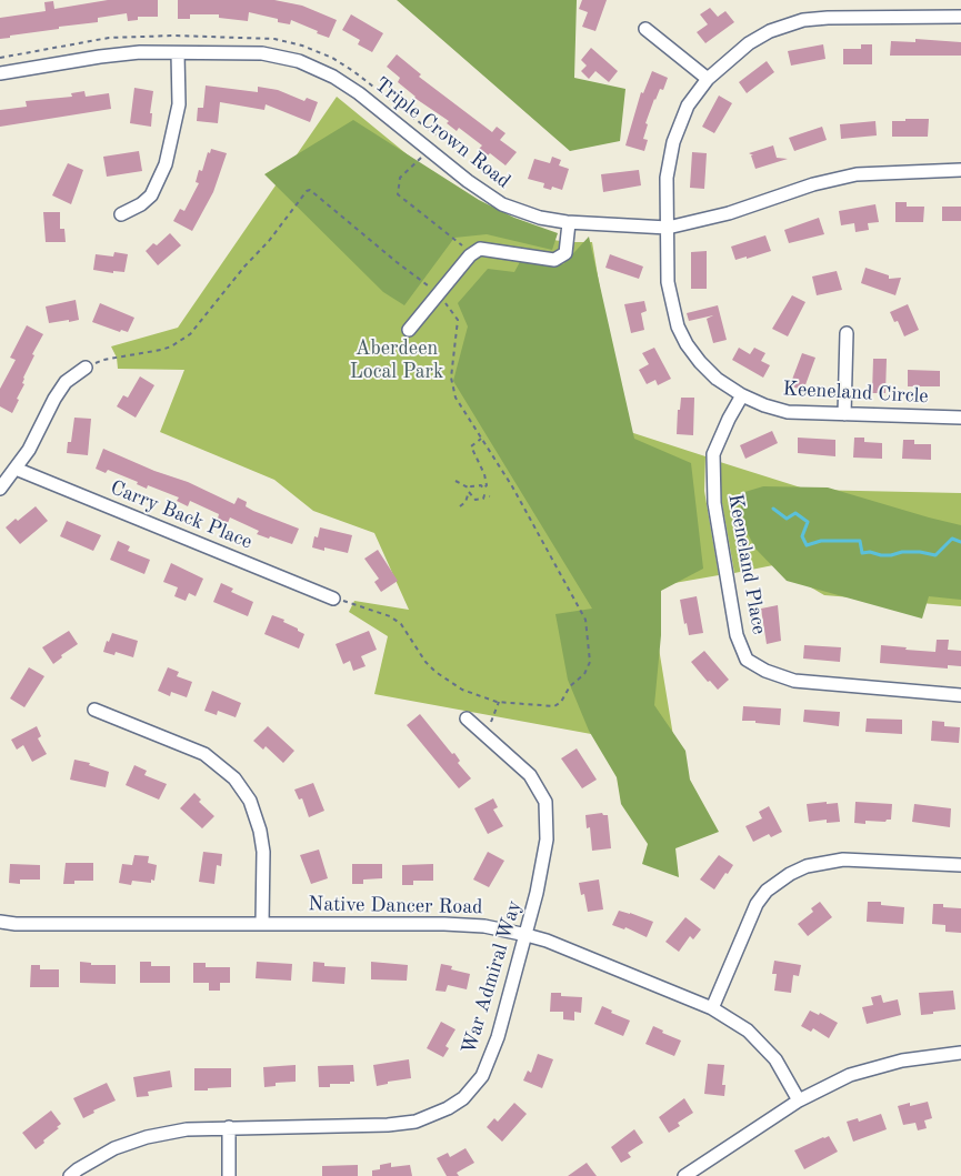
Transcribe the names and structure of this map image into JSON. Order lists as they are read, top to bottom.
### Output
{
  "streets": {
    "street": [
      "Triple Crown Road",
      "Keeneland Circle",
      "Carry Back Place",
      "Keeneland Place",
      "Native Dancer Road",
      "War Admiral Way"
    ]
  },
  "crossings": [
    ["Triple Crown Road", "Keeneland Circle"],
    ["Keeneland Circle", "Keeneland Place"],
    ["Native Dancer Road", "War Admiral Way"]
  ],
  "parks": ["Aberdeen Local Park"]
}
